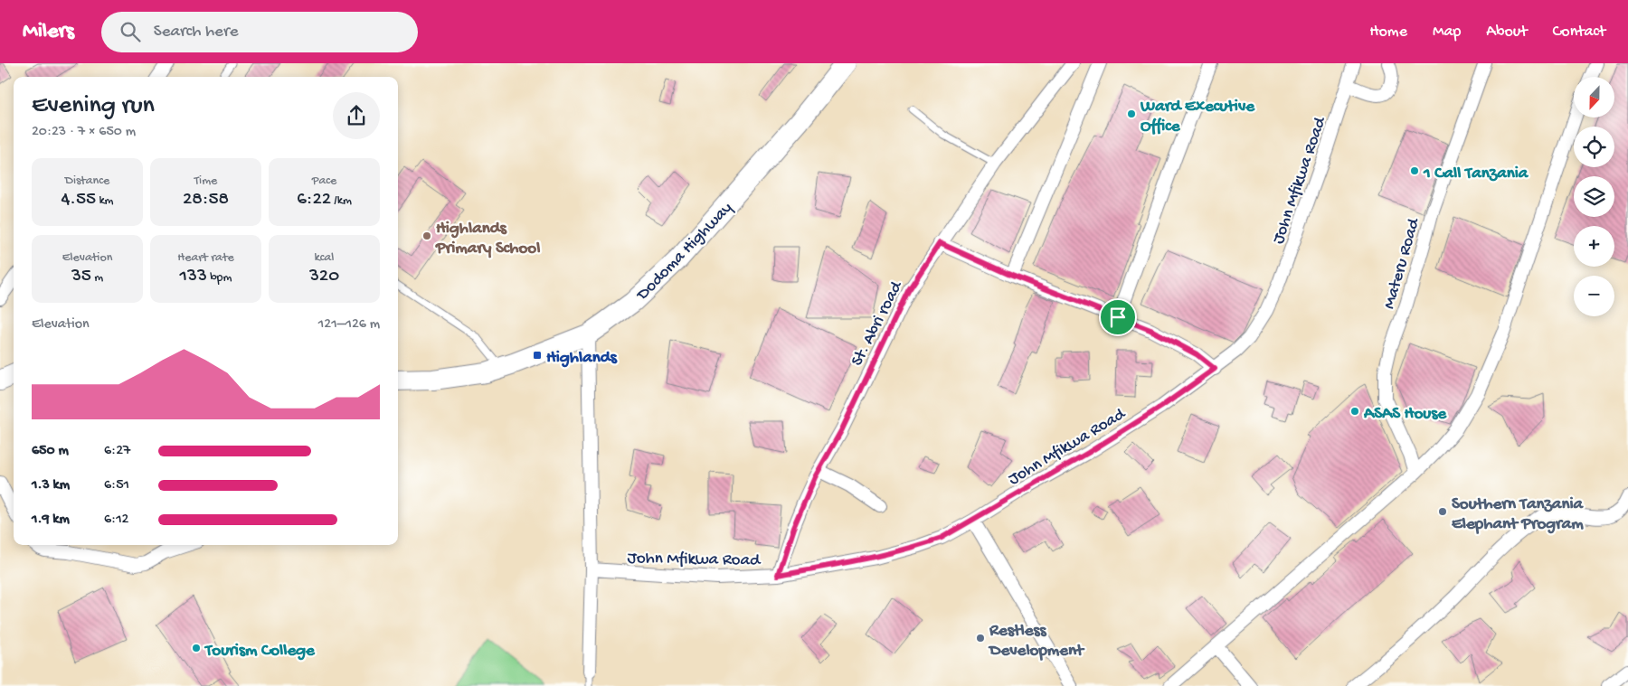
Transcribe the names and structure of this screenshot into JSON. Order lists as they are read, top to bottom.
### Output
{
  "streets": {
    "highway": ["Dodoma Highway"],
    "street": ["John Mfikwa Road", "Materu Road", "St. Abri road"]
  },
  "crossings": [
    ["John Mfikwa Road", "St. Abri road"]
  ],
  "places": {
    "other": [
      "Ward Executive Office",
      "1 Call Tanzania",
      "Highlands Primary School",
      "ASAS House",
      "Southern Tanzania Elephant Program",
      "Restless Development",
      "Tourism College"
    ],
    "transit": ["Highlands"]
  },
  "north": "bottom",
  "page": {
    "header": "Milers",
    "search": "Search here",
    "nav": [
      "Home",
      "Map",
      "About",
      "Contact"
    ],
    "map_buttons": ["+", "−"],
    "heading": ["Evening run", "20:23 · 7 × 650 m"],
    "stats": [
      ["Distance", "4.55 km"],
      ["Time", "28:58"],
      ["Pace", "6:22 /km"],
      ["Elevation", "35 m"],
      ["Heart rate", "133 bpm"],
      ["kcal", "320"]
    ],
    "chart": ["Elevation", "121–126 m"],
    "list": [
      {
        "name": "650 m",
        "note": "6:27"
      },
      {
        "name": "1.3 km",
        "note": "6:51"
      },
      {
        "name": "1.9 km",
        "note": "6:12"
      }
    ]
  }
}
